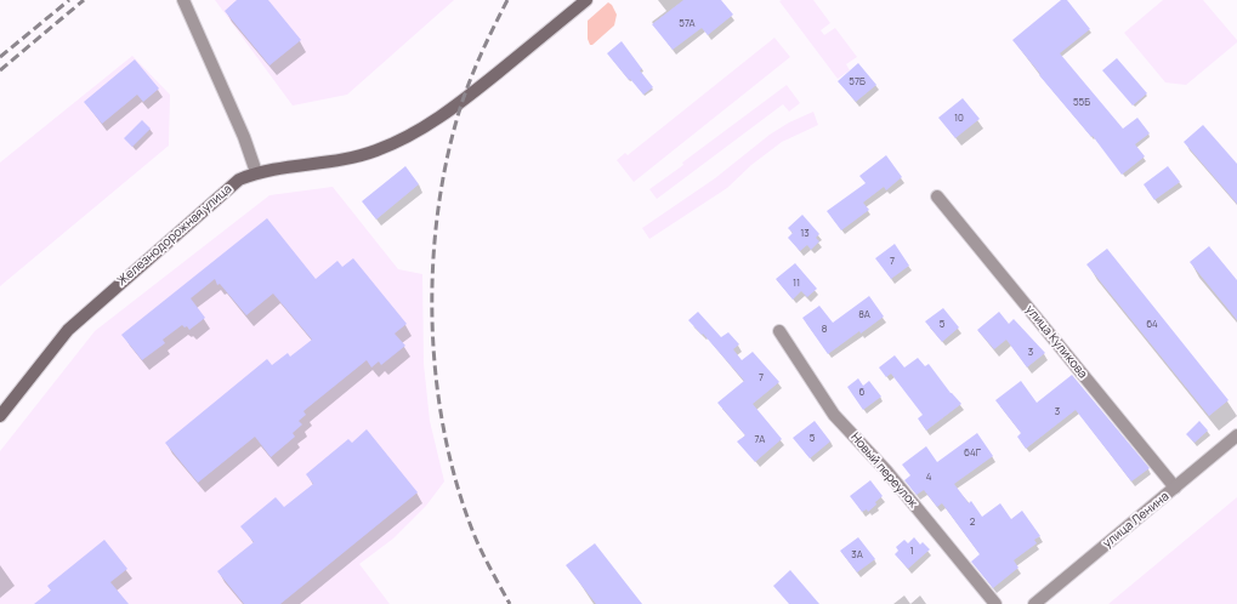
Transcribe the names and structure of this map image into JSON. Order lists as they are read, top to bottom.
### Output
{
  "streets": {
    "main road": ["Железнодорожная улица"],
    "street": ["улица Куликова", "Новый переулок", "улица Ленина"]
  },
  "crossings": [
    ["улица Куликова", "улица Ленина"]
  ],
  "house_numbers": [
    "57А",
    "57Б",
    "55Б",
    "10",
    "13",
    "7",
    "11",
    "8А",
    "5",
    "64",
    "8",
    "3",
    "7",
    "6",
    "3",
    "5",
    "7А",
    "64Г",
    "4",
    "2",
    "1",
    "3А"
  ]
}
